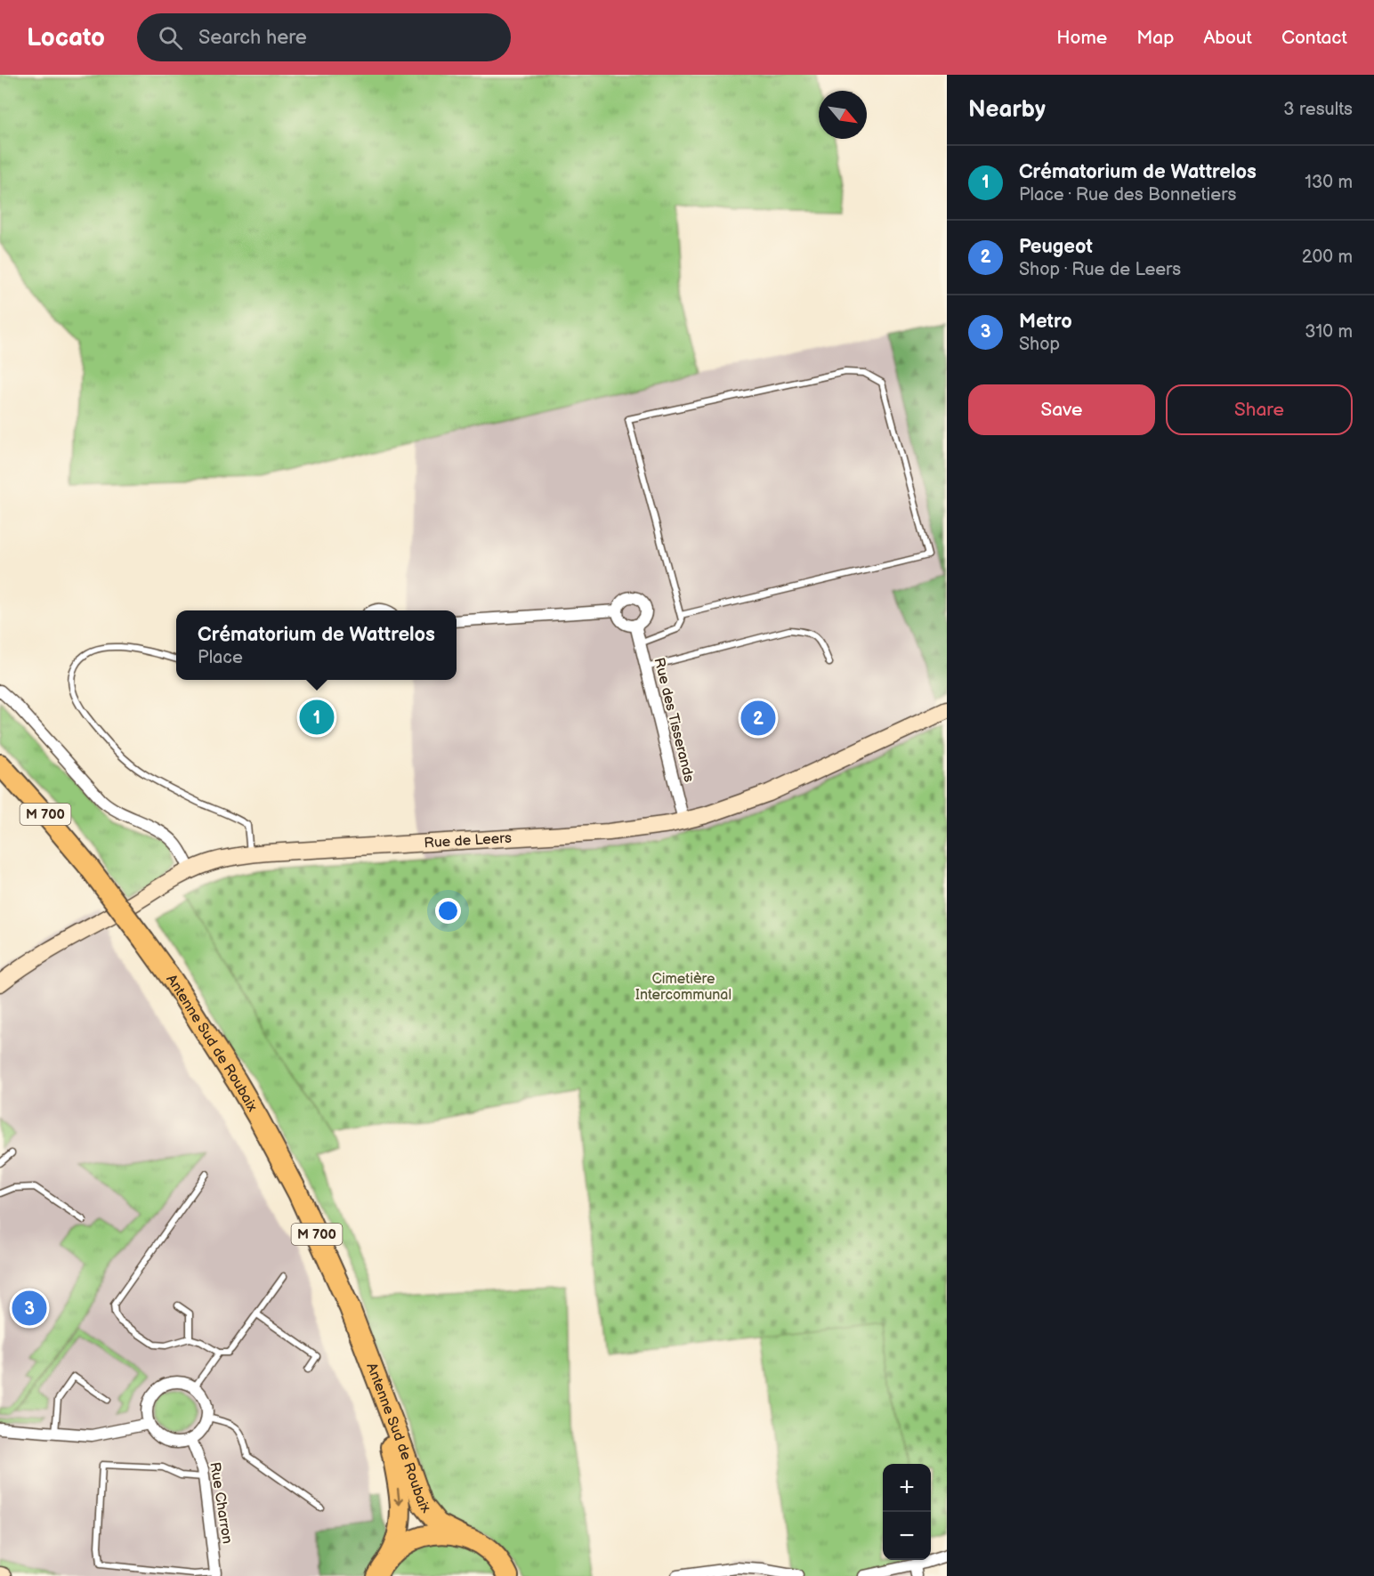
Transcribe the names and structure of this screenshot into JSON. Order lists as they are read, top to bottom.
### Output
{
  "streets": {
    "highway": ["M 700", "Antenne Sud de Roubaix"],
    "street": ["Rue des Tisserands", "Rue de Leers", "Rue Charron"]
  },
  "crossings": [
    ["Rue des Tisserands", "Rue de Leers"]
  ],
  "parks": ["Cimetière Intercommunal"],
  "north": "bottom right",
  "page": {
    "header": "Locato",
    "search": "Search here",
    "nav": [
      "Home",
      "Map",
      "About",
      "Contact"
    ],
    "heading": ["Nearby", "3 results"],
    "list": [
      {
        "mark": "1",
        "name": "Crématorium de Wattrelos",
        "note": "Place · Rue des Bonnetiers",
        "value": "130 m"
      },
      {
        "mark": "2",
        "name": "Peugeot",
        "note": "Shop · Rue de Leers",
        "value": "200 m"
      },
      {
        "mark": "3",
        "name": "Metro",
        "note": "Shop",
        "value": "310 m"
      }
    ],
    "buttons": ["Save", "Share"],
    "popup": ["Crématorium de Wattrelos", "Place"],
    "pins": ["1", "2", "3"],
    "map_buttons": ["+", "−"]
  }
}
